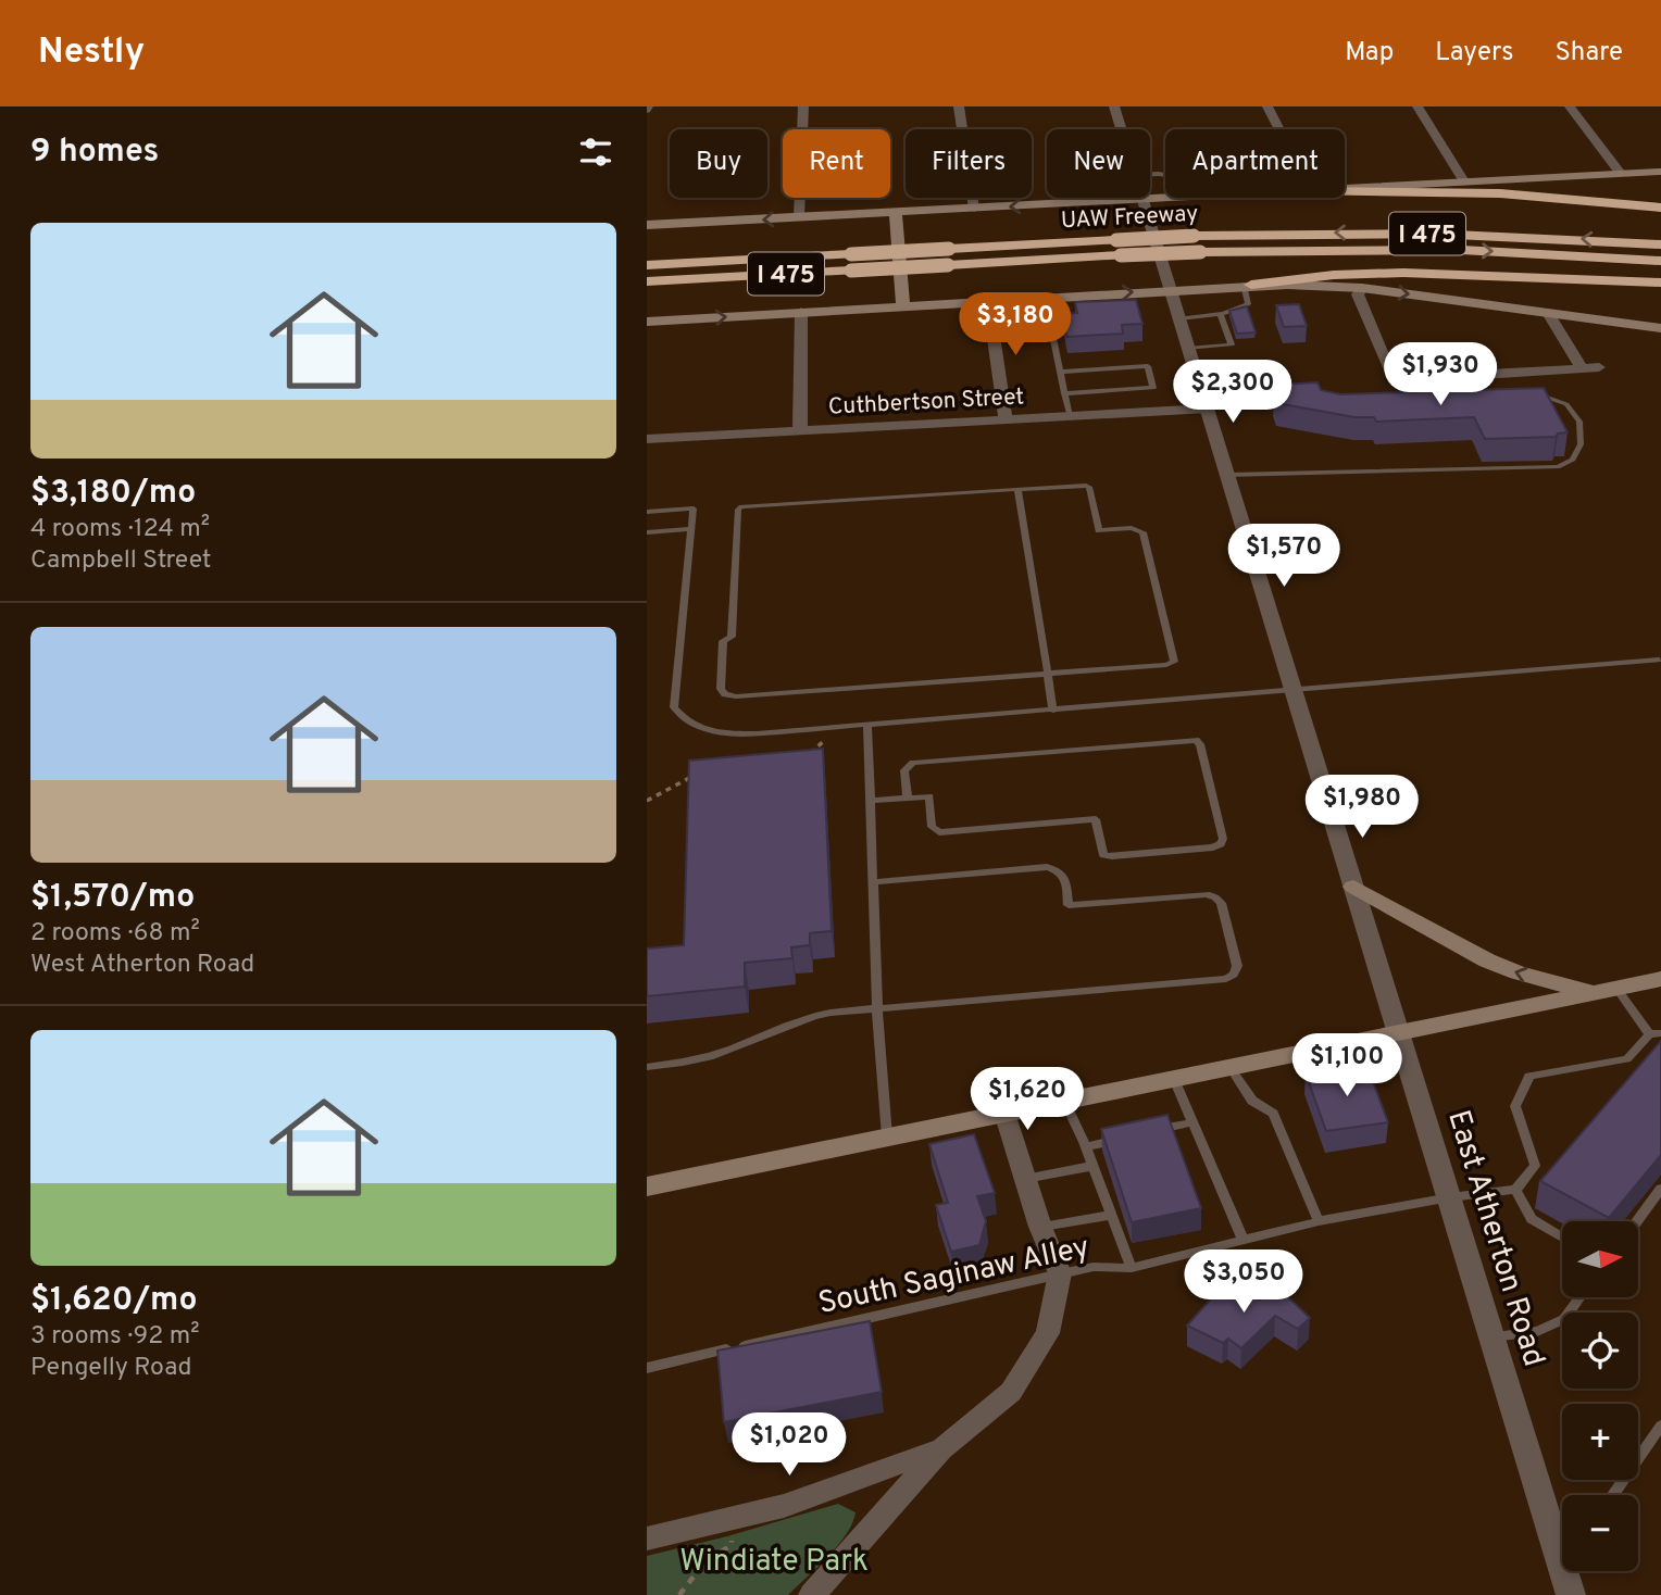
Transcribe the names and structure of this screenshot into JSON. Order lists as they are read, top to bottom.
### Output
{
  "streets": {
    "highway": ["UAW Freeway", "I 475"],
    "street": ["Cuthbertson Street", "East Atherton Road"],
    "lane": ["South Saginaw Alley"]
  },
  "crossings": [
    ["Cuthbertson Street", "East Atherton Road"],
    ["East Atherton Road", "South Saginaw Alley"]
  ],
  "parks": ["Windiate Park"],
  "north": "right",
  "page": {
    "header": "Nestly",
    "nav": ["Map", "Layers", "Share"],
    "heading": "9 homes",
    "chip": [
      "Buy",
      "Rent",
      "Filters",
      "New",
      "Apartment"
    ],
    "list": [
      {
        "name": "$3,180/mo",
        "note": "4 rooms · 124 m² · Campbell Street"
      },
      {
        "name": "$1,570/mo",
        "note": "2 rooms · 68 m² · West Atherton Road"
      },
      {
        "name": "$1,620/mo",
        "note": "3 rooms · 92 m² · Pengelly Road"
      }
    ],
    "price": [
      "$3,180",
      "$1,930",
      "$2,300",
      "$1,570",
      "$1,980",
      "$1,100",
      "$1,620",
      "$3,050",
      "$1,020"
    ],
    "map_buttons": ["+", "−"]
  }
}
